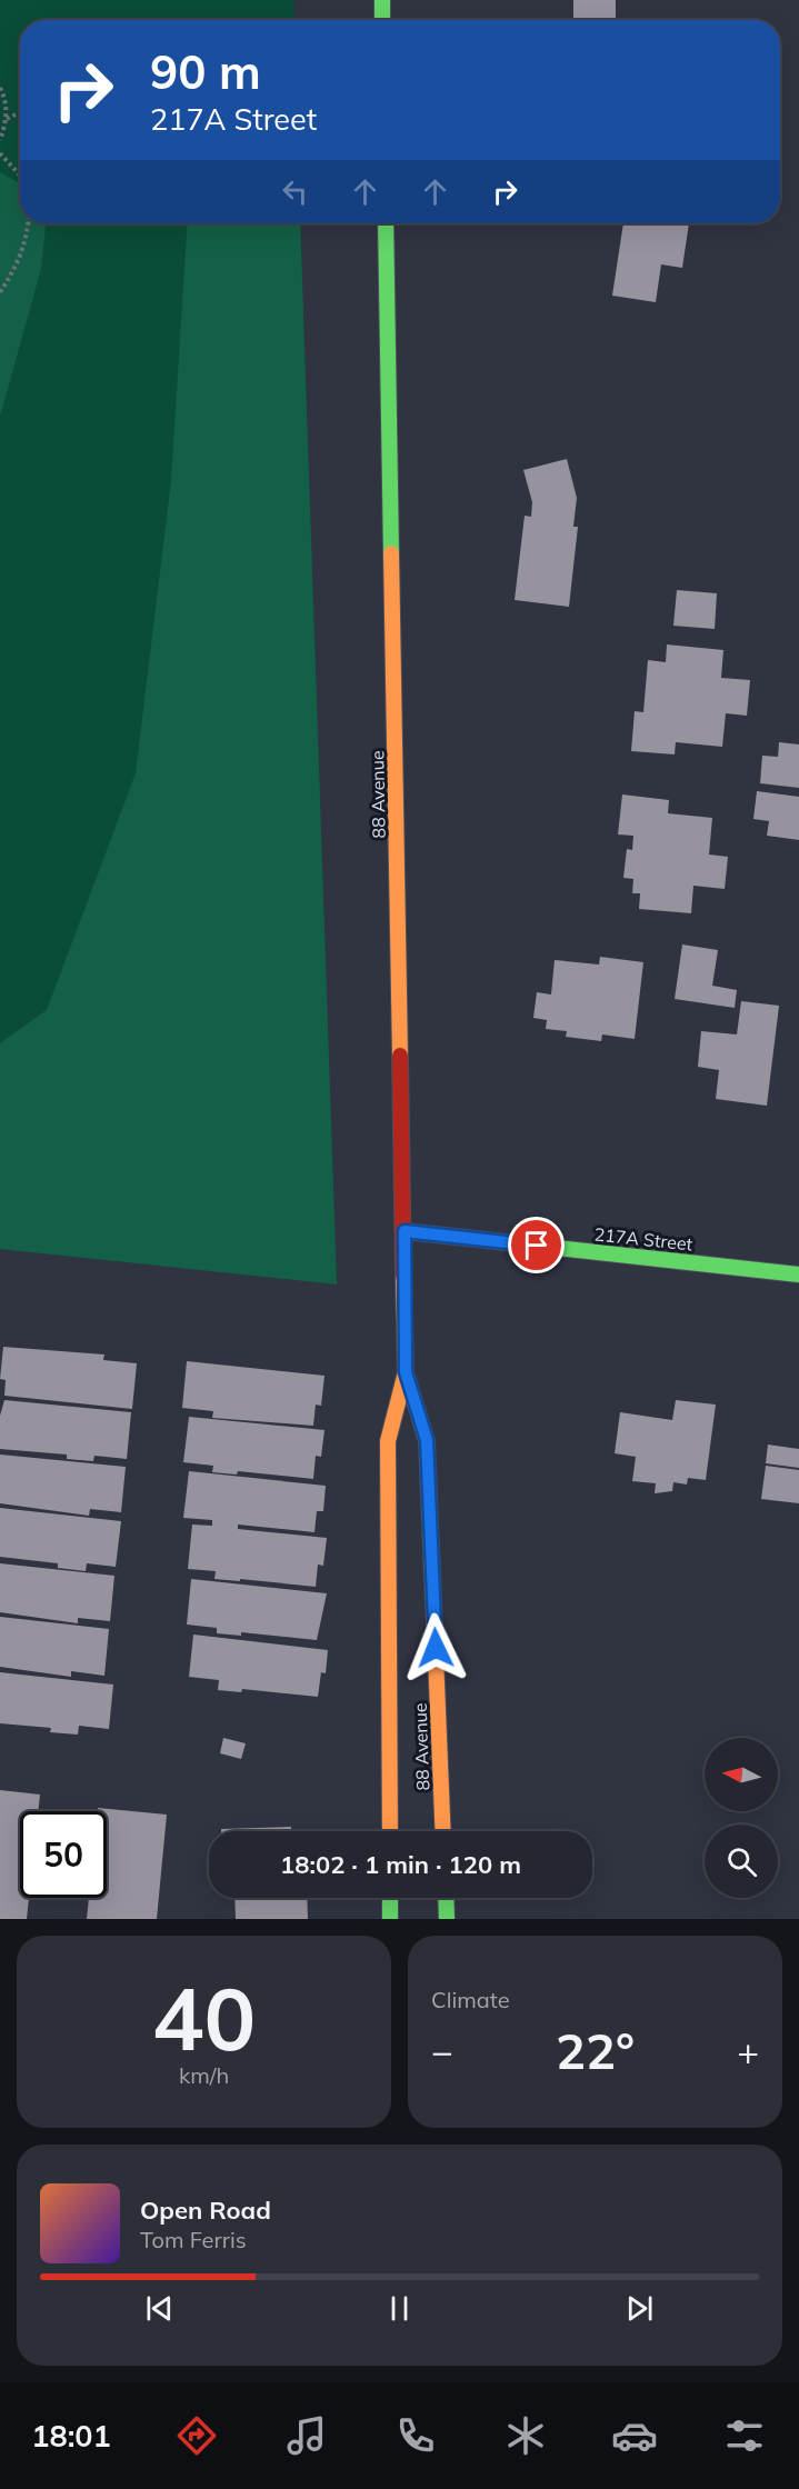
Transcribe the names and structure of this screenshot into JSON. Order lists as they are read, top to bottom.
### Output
{
  "streets": {
    "main road": ["88 Avenue", "217A Street"]
  },
  "crossings": [
    ["88 Avenue", "217A Street"]
  ],
  "north": "left",
  "page": {
    "turn": ["90 m", "217A Street"],
    "limit": "50",
    "trip": "18:02 · 1 min · 120 m",
    "tile": [
      ["40", "km/h"],
      "Climate"
    ],
    "heat": ["−", "22°", "+"],
    "song": ["Open Road", "Tom Ferris"],
    "tabs": "18:01"
  }
}
